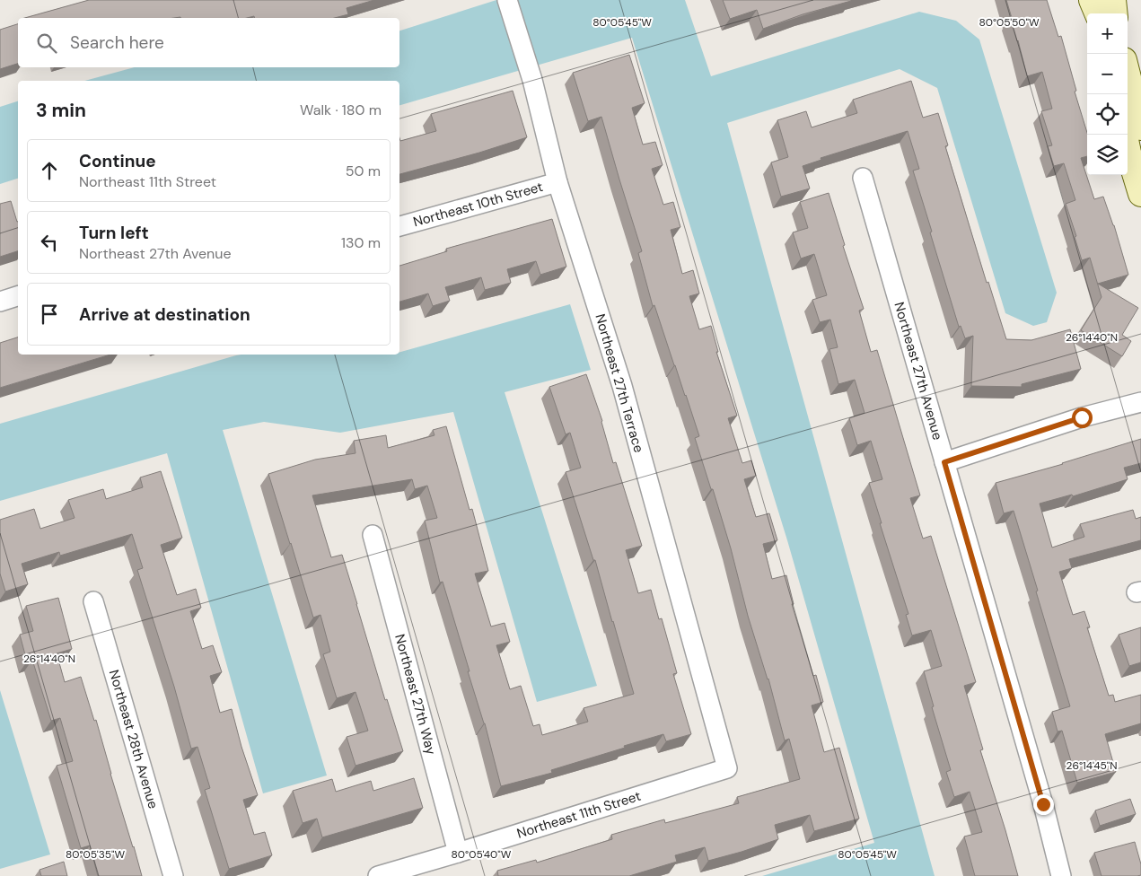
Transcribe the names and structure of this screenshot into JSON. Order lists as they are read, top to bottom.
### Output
{
  "streets": {
    "street": [
      "Northeast 10th Street",
      "Northeast 27th Avenue",
      "Northeast 27th Terrace",
      "Northeast 27th Way",
      "Northeast 28th Avenue",
      "Northeast 11th Street"
    ]
  },
  "crossings": [
    ["Northeast 10th Street", "Northeast 27th Terrace"],
    ["Northeast 27th Terrace", "Northeast 11th Street"],
    ["Northeast 27th Way", "Northeast 11th Street"]
  ],
  "page": {
    "map_buttons": ["+", "−"],
    "search": "Search here",
    "heading": ["3 min", "Walk · 180 m"],
    "list": [
      ["Continue", "Northeast 11th Street", "50 m"],
      ["Turn left", "Northeast 27th Avenue", "130 m"],
      "Arrive at destination"
    ]
  },
  "coordinates": [
    "80°05'45\"W",
    "80°05'50\"W",
    "26°14'40\"N",
    "26°14'45\"N",
    "80°05'35\"W",
    "80°05'40\"W"
  ]
}
